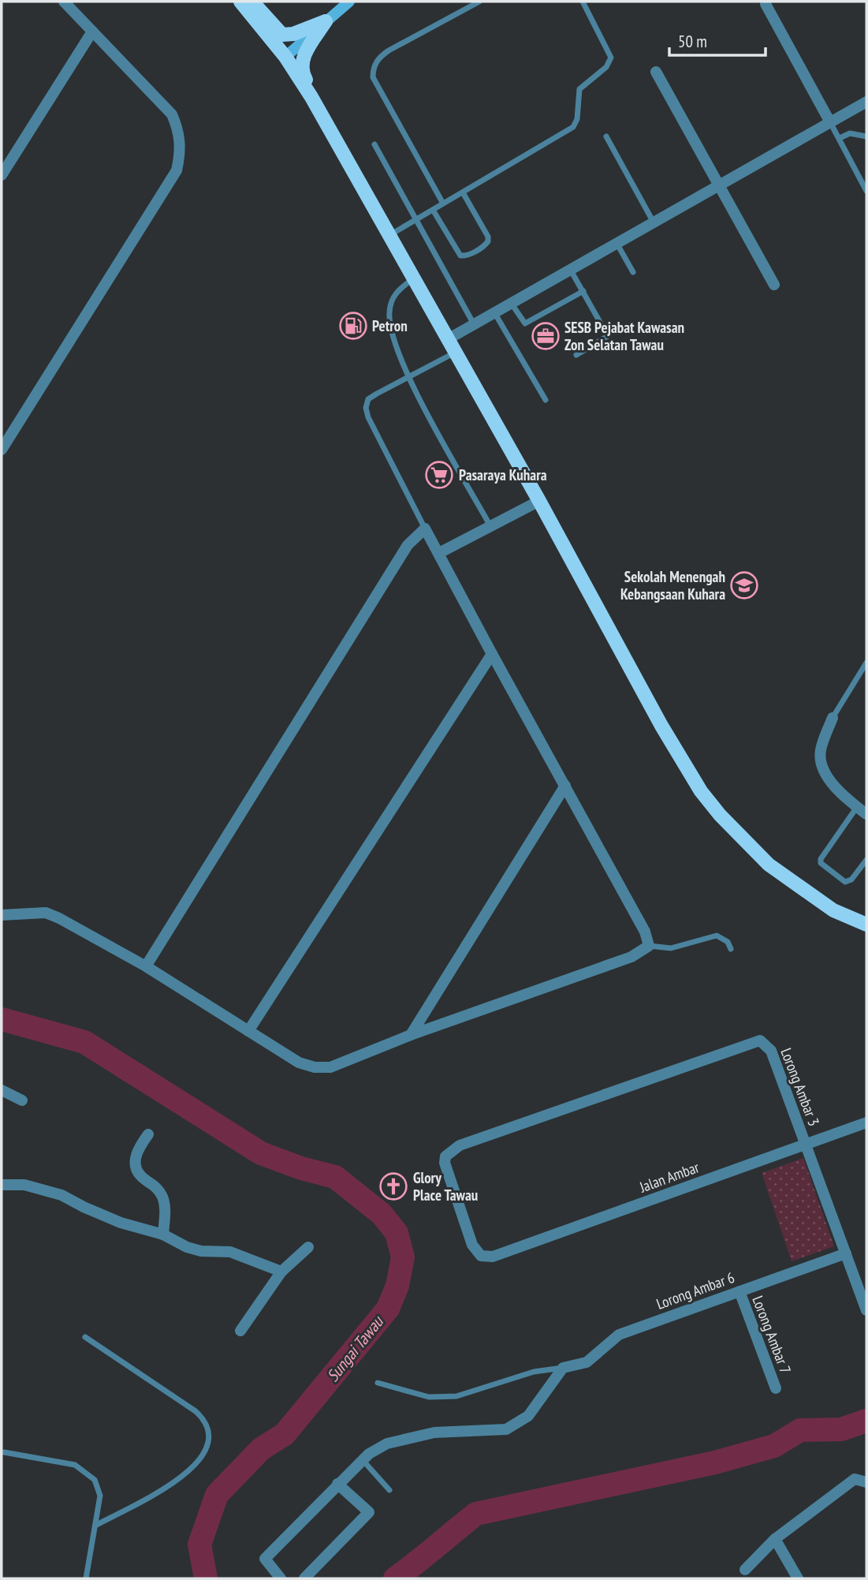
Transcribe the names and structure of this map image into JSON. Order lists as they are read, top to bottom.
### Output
{
  "streets": {
    "street": [
      "Lorong Ambar 3",
      "Jalan Ambar",
      "Lorong Ambar 6",
      "Lorong Ambar 7"
    ]
  },
  "crossings": [
    ["Lorong Ambar 3", "Jalan Ambar"],
    ["Lorong Ambar 3", "Lorong Ambar 6"],
    ["Lorong Ambar 6", "Lorong Ambar 7"]
  ],
  "water": ["Sungai Tawau"],
  "places": {
    "fuel station": ["Petron"],
    "office": ["SESB Pejabat Kawasan Zon Selatan Tawau"],
    "supermarket": ["Pasaraya Kuhara"],
    "school or university": ["Sekolah Menengah Kebangsaan Kuhara"],
    "church": ["Glory Place Tawau"]
  },
  "scale_bar": "50 m"
}
